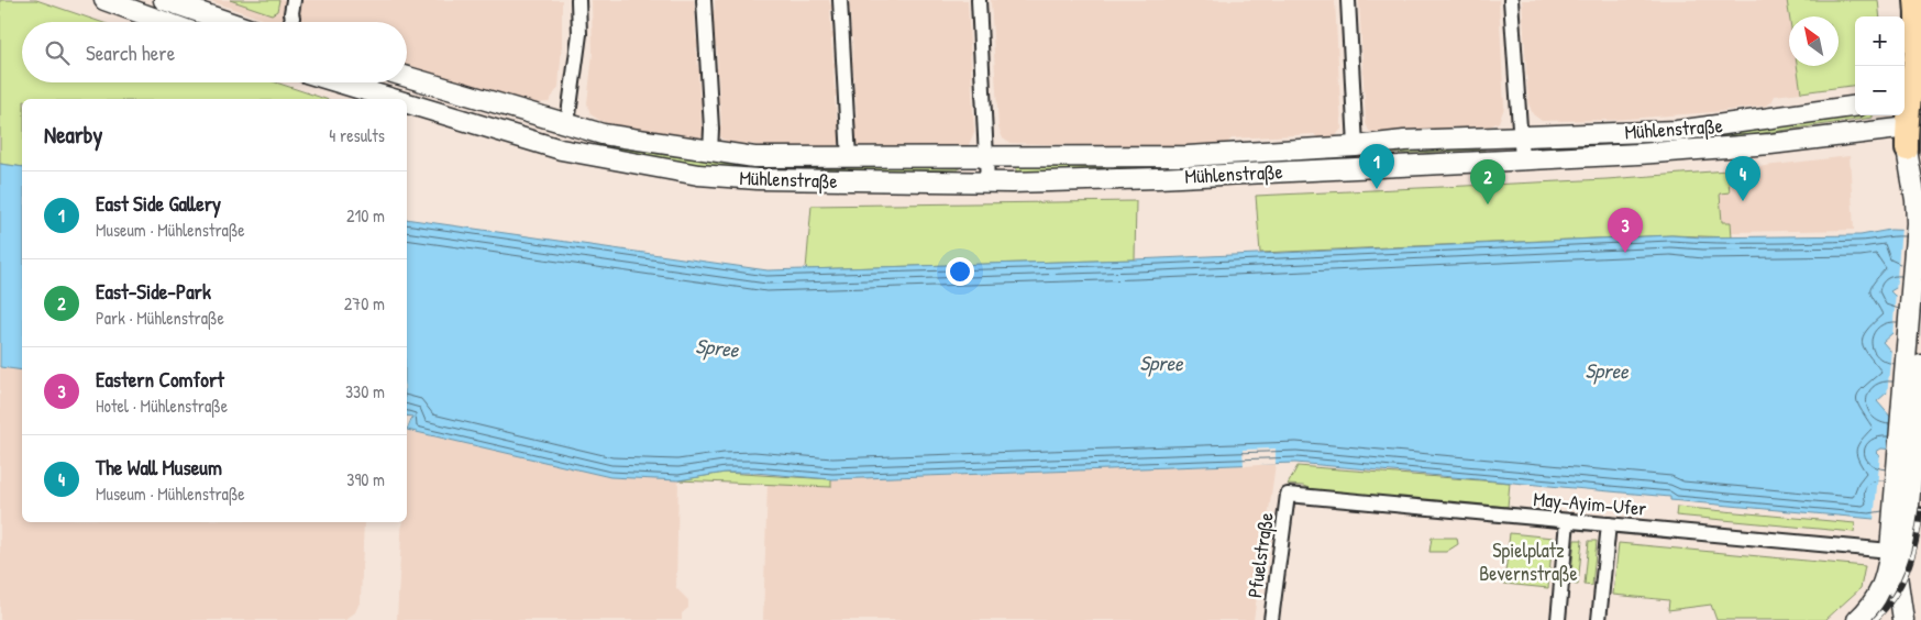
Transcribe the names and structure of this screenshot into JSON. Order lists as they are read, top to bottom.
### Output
{
  "streets": {
    "main road": ["Mühlenstraße"],
    "street": ["May-Ayim-Ufer", "Pfuelstraße"]
  },
  "crossings": [
    ["May-Ayim-Ufer", "Pfuelstraße"]
  ],
  "water": ["Spree"],
  "parks": ["Spielplatz Bevernstraße"],
  "north": "top left",
  "page": {
    "map_buttons": ["+", "−"],
    "search": "Search here",
    "heading": ["Nearby", "4 results"],
    "pins": [
      "1",
      "4",
      "2",
      "3"
    ],
    "list": [
      {
        "mark": "1",
        "name": "East Side Gallery",
        "note": "Museum · Mühlenstraße",
        "value": "210 m"
      },
      {
        "mark": "2",
        "name": "East-Side-Park",
        "note": "Park · Mühlenstraße",
        "value": "270 m"
      },
      {
        "mark": "3",
        "name": "Eastern Comfort",
        "note": "Hotel · Mühlenstraße",
        "value": "330 m"
      },
      {
        "mark": "4",
        "name": "The Wall Museum",
        "note": "Museum · Mühlenstraße",
        "value": "390 m"
      }
    ]
  }
}
